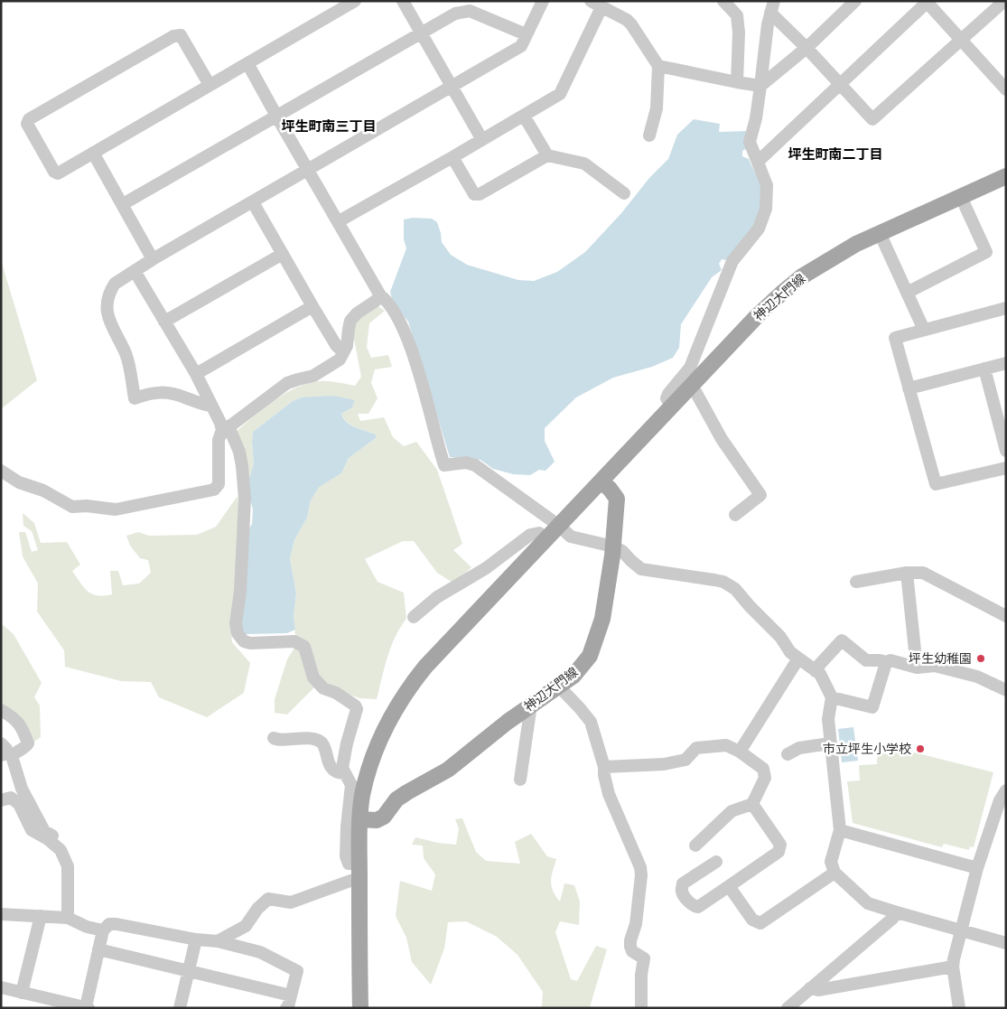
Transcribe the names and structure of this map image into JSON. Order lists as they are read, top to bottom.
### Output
{
  "streets": {
    "main road": ["神辺大門線"]
  },
  "districts": ["坪生町南三丁目", "坪生町南二丁目"],
  "places": ["坪生幼稚園", "市立坪生小学校"]
}
